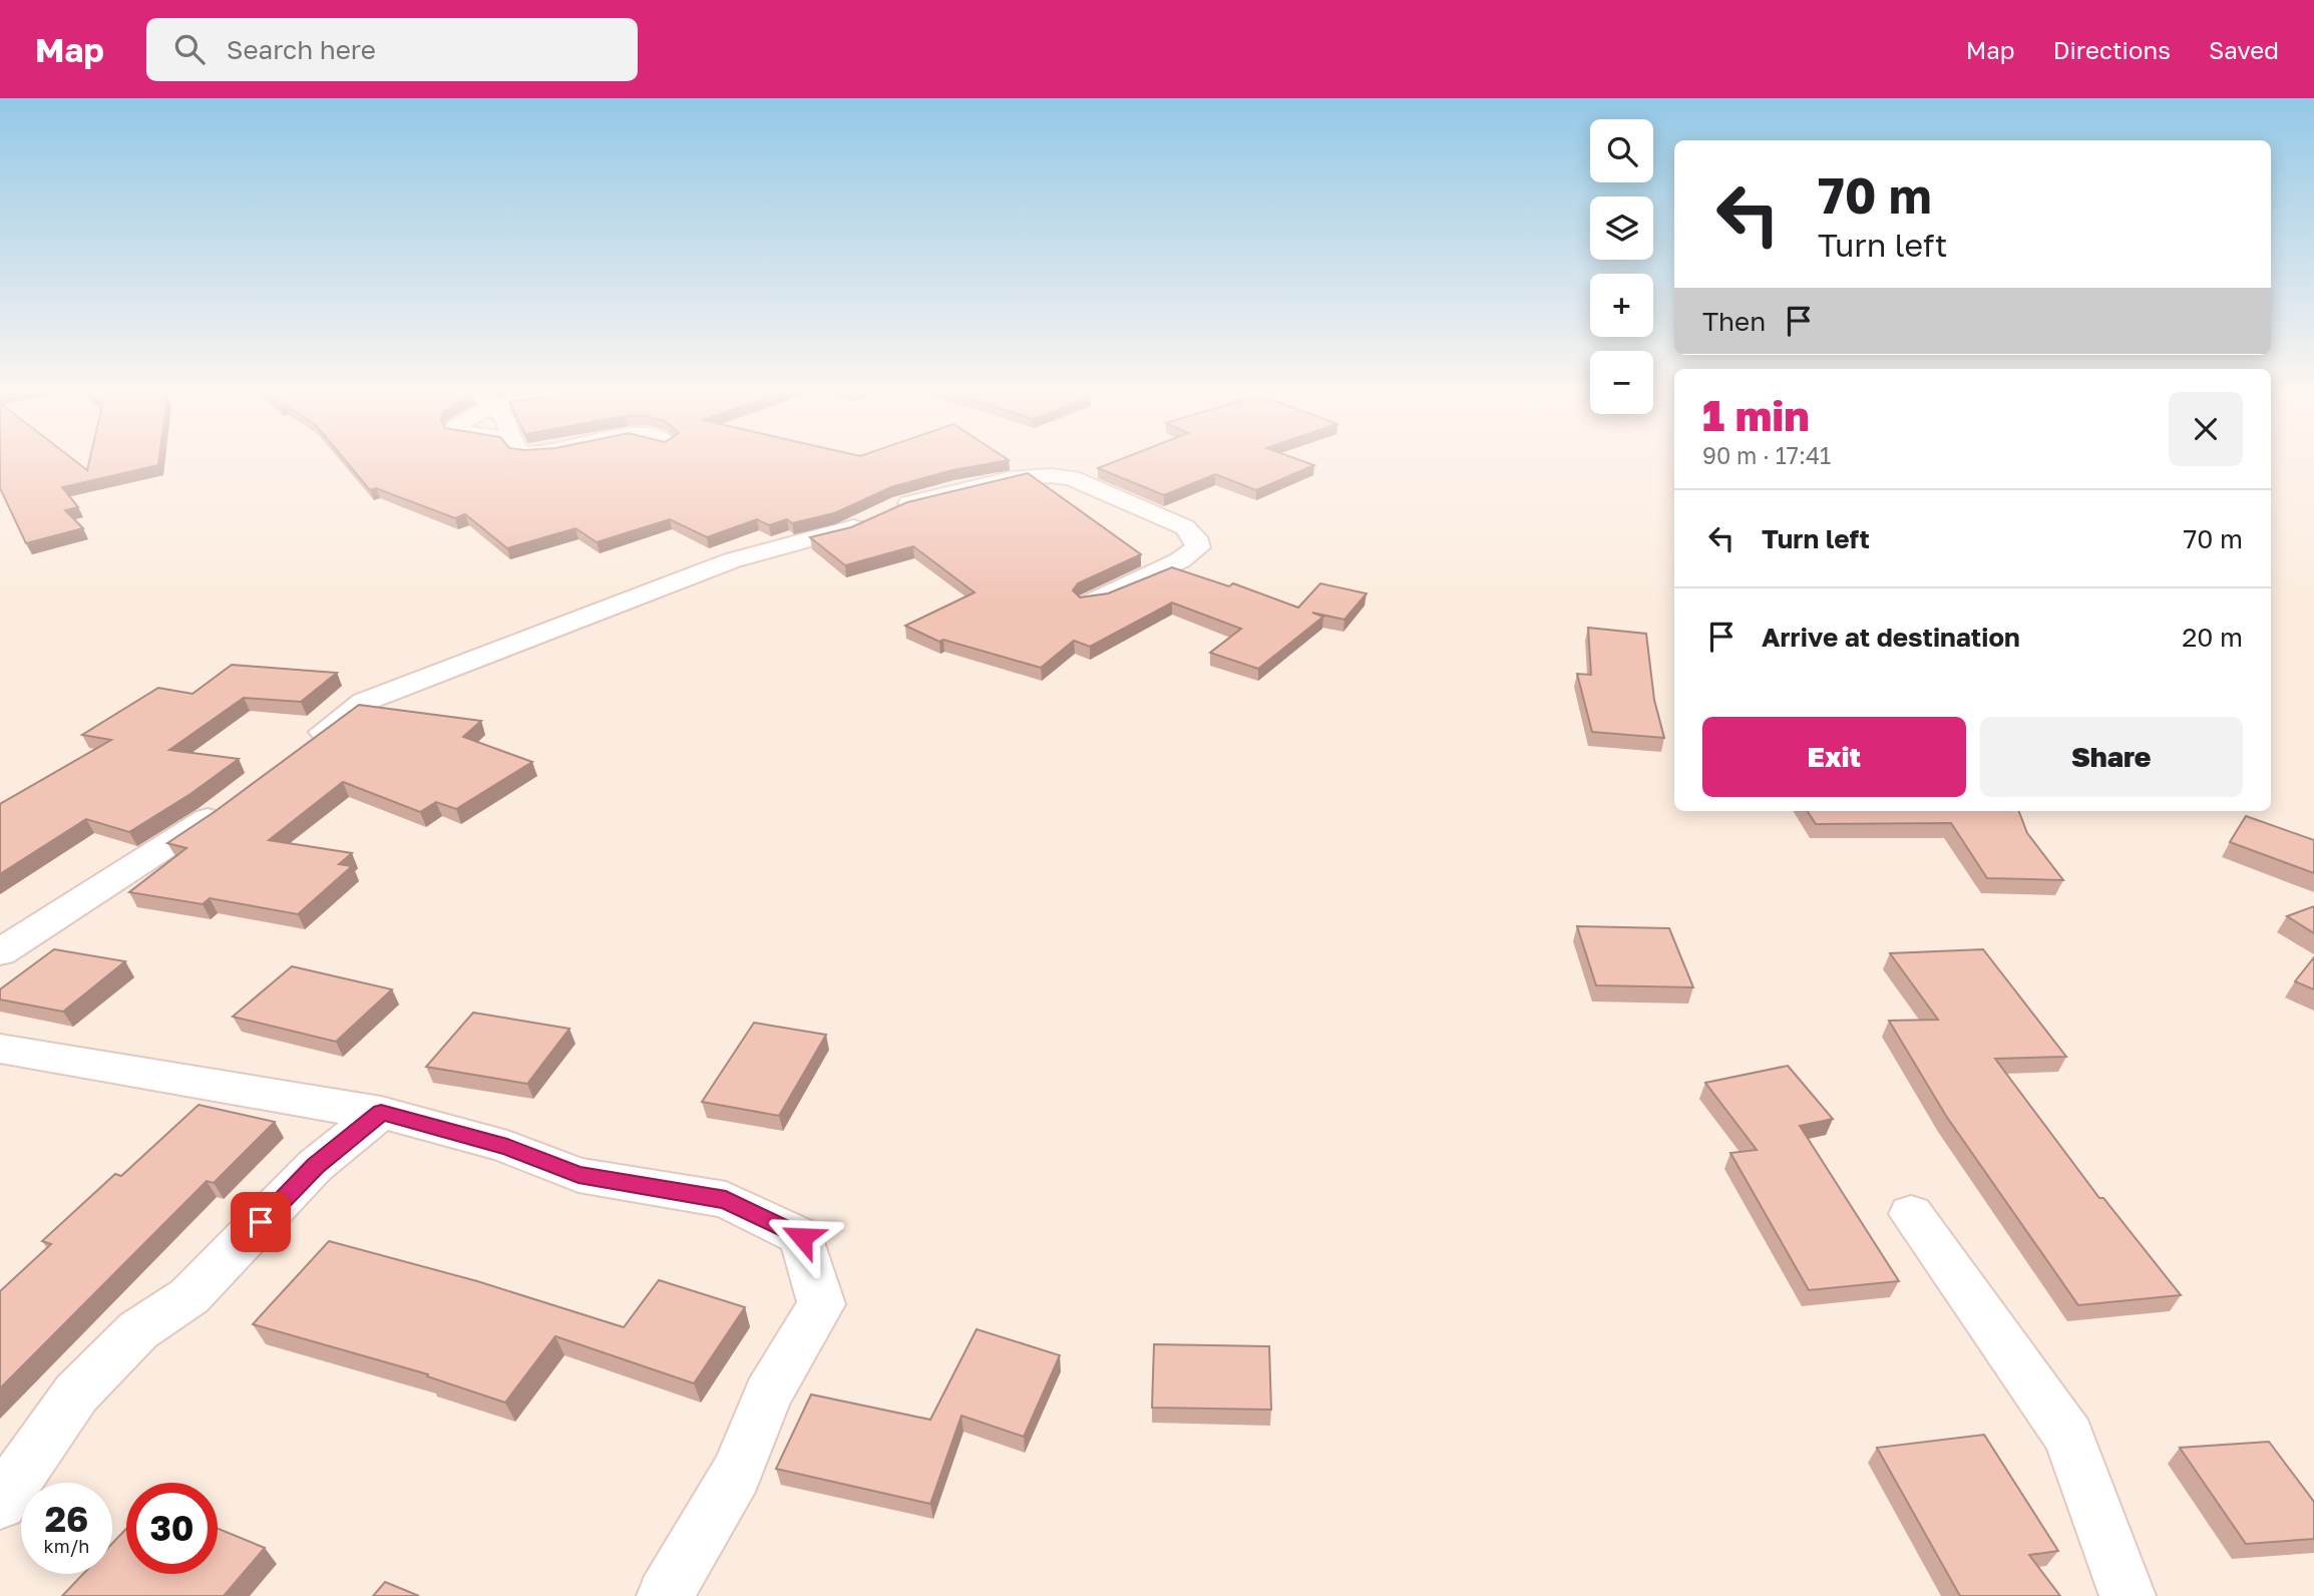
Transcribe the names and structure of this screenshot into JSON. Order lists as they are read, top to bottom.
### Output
{
  "page": {
    "header": "Map",
    "search": "Search here",
    "nav": ["Map", "Directions", "Saved"],
    "map_buttons": ["+", "−"],
    "turn": ["70 m", "Turn left"],
    "then": "Then",
    "heading": ["1 min", "90 m · 17:41"],
    "list": [
      {
        "name": "Turn left",
        "value": "70 m"
      },
      {
        "name": "Arrive at destination",
        "value": "20 m"
      }
    ],
    "buttons": ["Exit", "Share"],
    "speed": "26 km/h",
    "limit": "30"
  }
}
